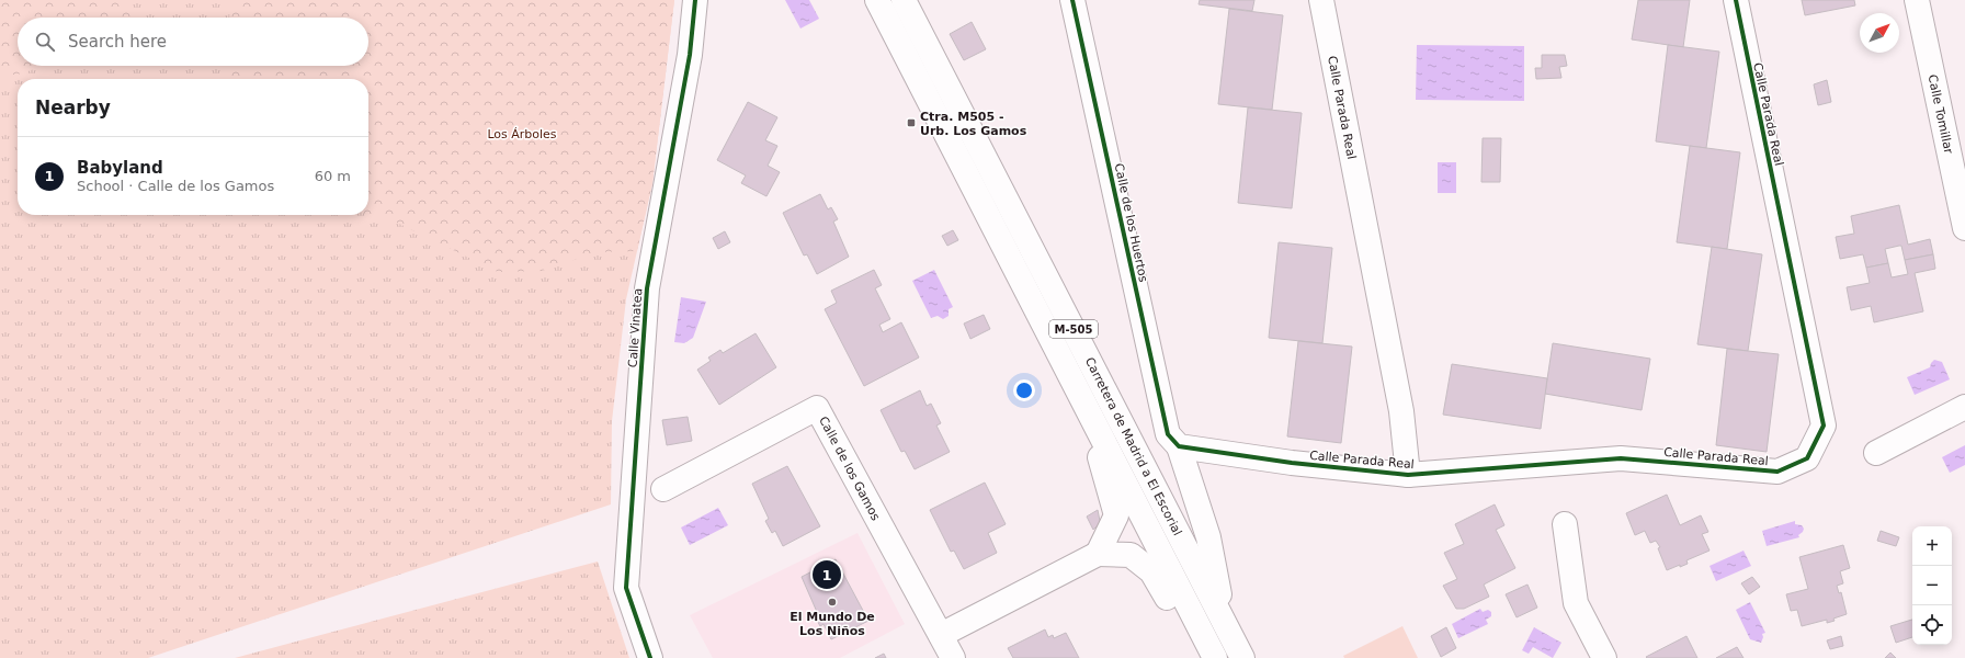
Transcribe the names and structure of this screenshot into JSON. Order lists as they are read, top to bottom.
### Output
{
  "streets": {
    "main road": [
      "Calle Parada Real",
      "Calle Tomillar",
      "Calle de los Huertos",
      "Calle Vinatea",
      "M-505",
      "Carretera de Madrid a El Escorial",
      "Calle de los Gamos"
    ]
  },
  "crossings": [
    ["Calle Parada Real", "Calle de los Huertos"],
    ["Calle de los Huertos", "Carretera de Madrid a El Escorial"]
  ],
  "parks": ["Los Árboles"],
  "places": {
    "transit": ["Ctra. M505 - Urb. Los Gamos"],
    "other": ["El Mundo De Los Niños"]
  },
  "north": "top right",
  "page": {
    "search": "Search here",
    "heading": "Nearby",
    "list": [
      {
        "mark": "1",
        "name": "Babyland",
        "note": "School · Calle de los Gamos",
        "value": "60 m"
      }
    ],
    "map_buttons": ["+", "−"],
    "pins": "1"
  }
}
